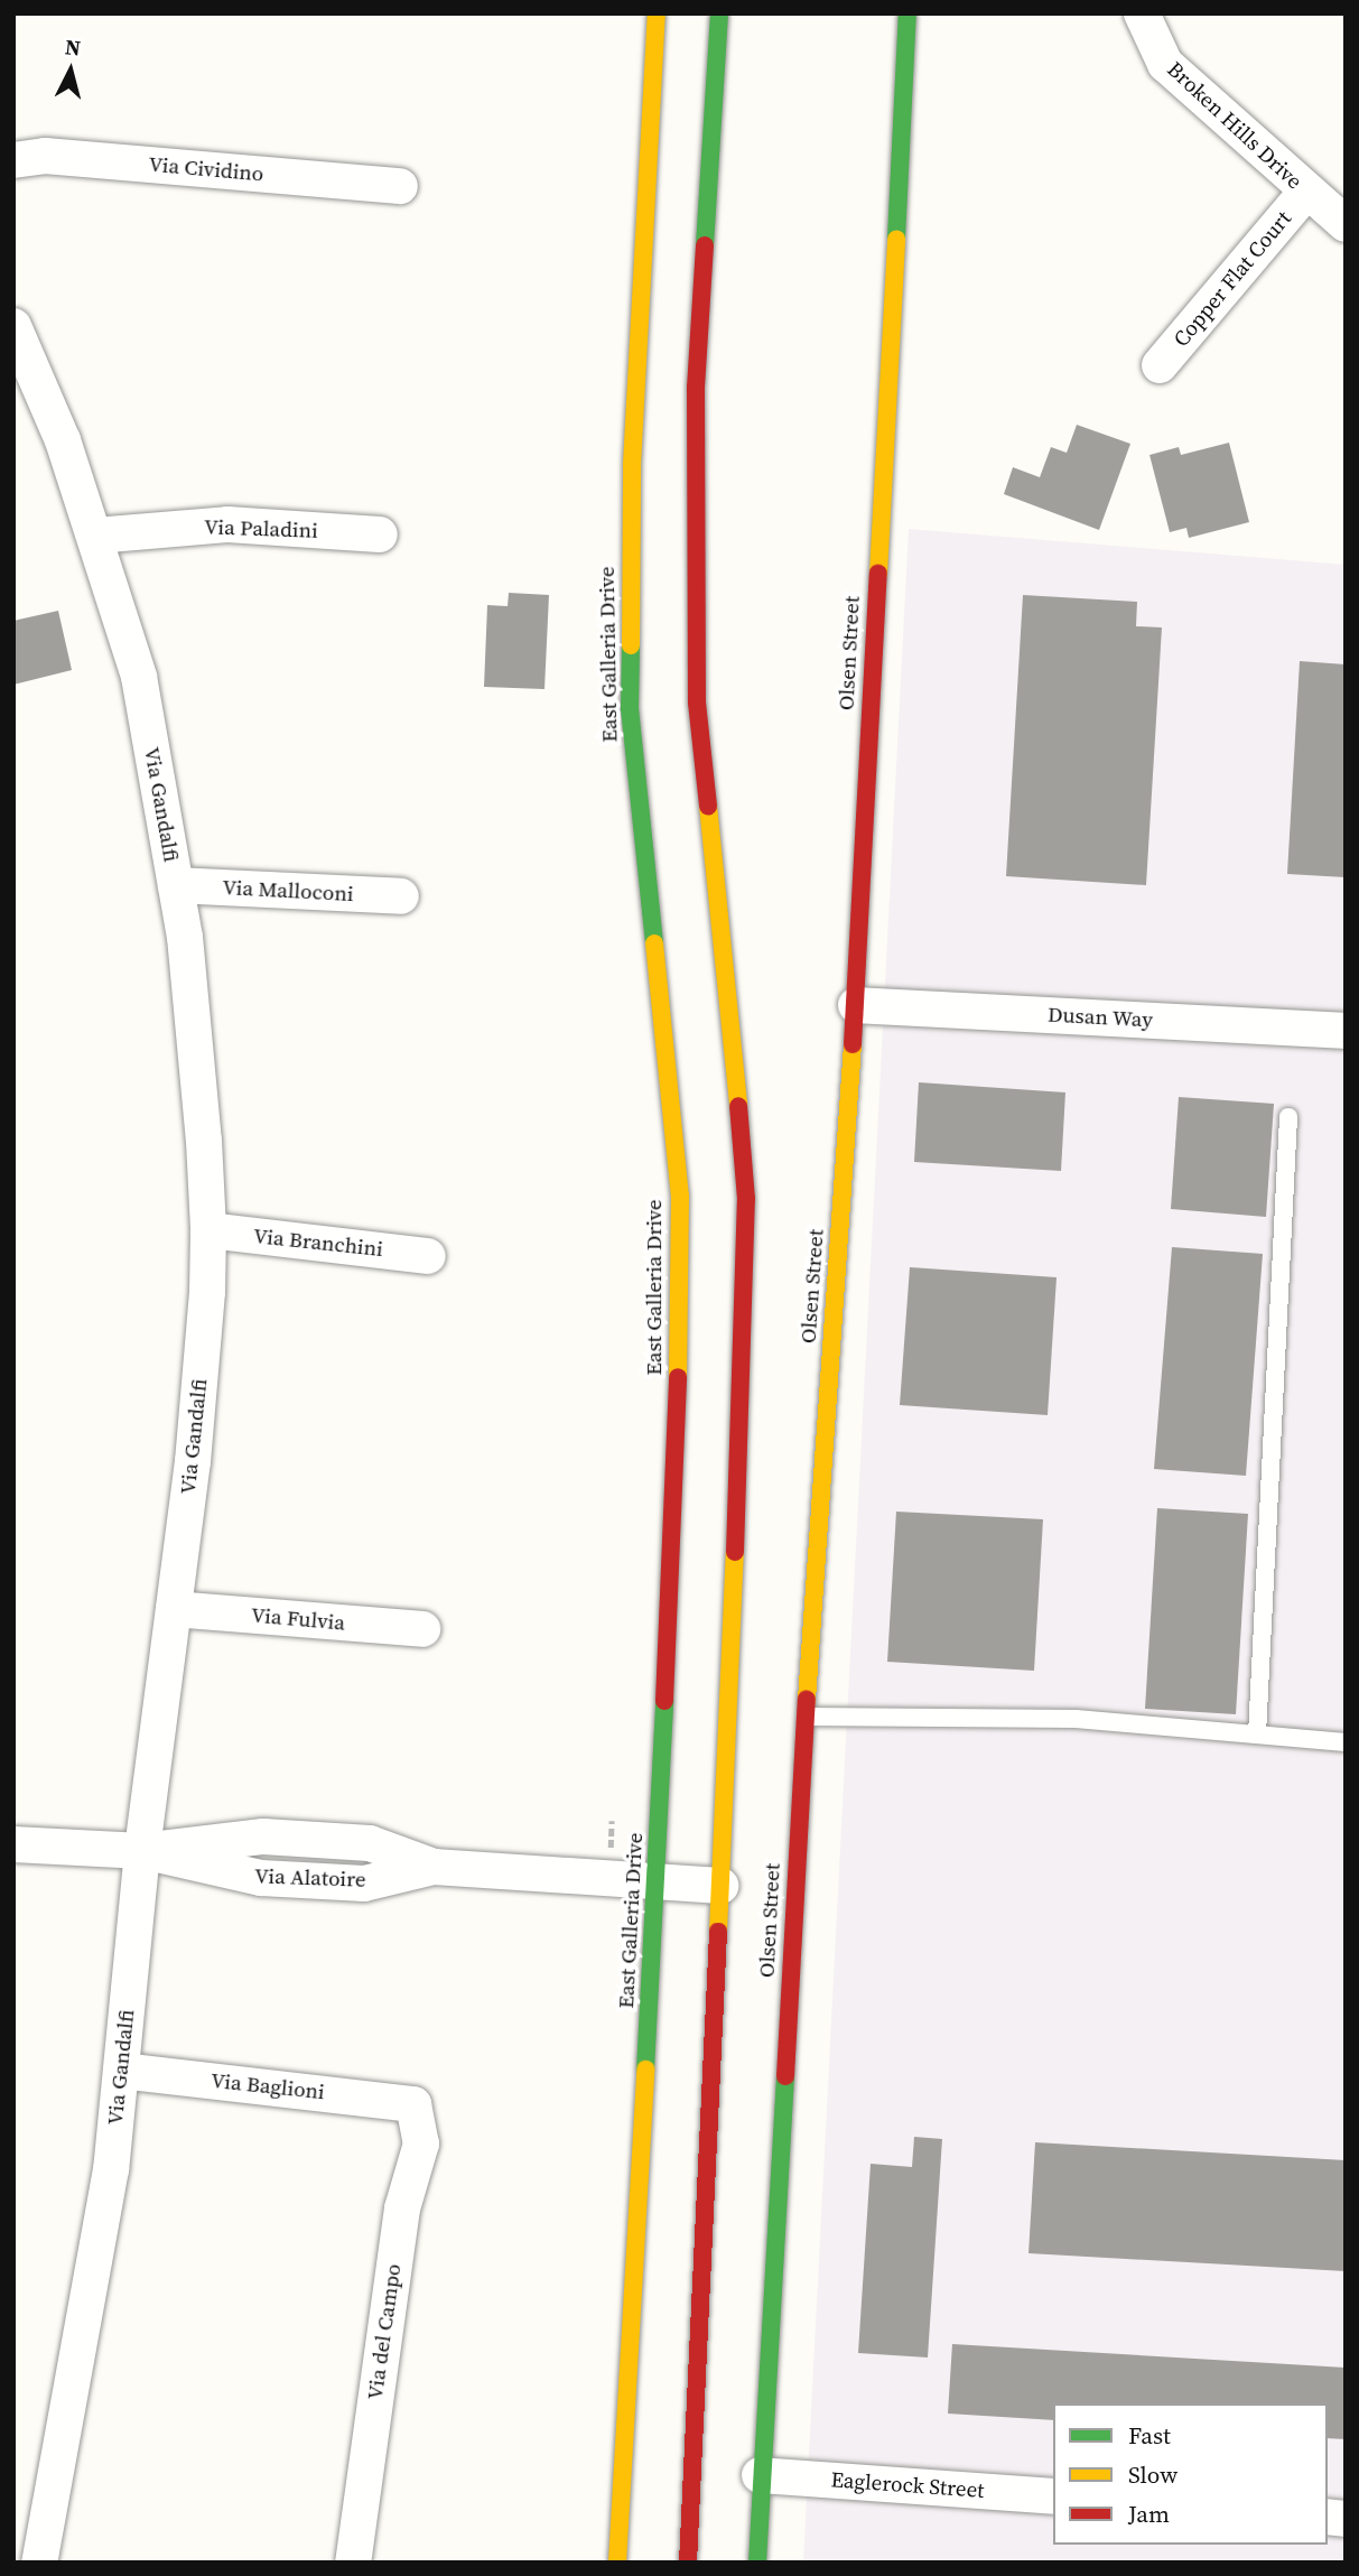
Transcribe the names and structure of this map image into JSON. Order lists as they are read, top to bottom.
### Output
{
  "streets": {
    "main road": ["Olsen Street", "East Galleria Drive"],
    "street": [
      "Broken Hills Drive",
      "Via Cividino",
      "Copper Flat Court",
      "Via Paladini",
      "Via Gandalfi",
      "Via Malloconi",
      "Dusan Way",
      "Via Branchini",
      "Via Fulvia",
      "Via Alatoire",
      "Via Baglioni",
      "Via del Campo",
      "Eaglerock Street"
    ]
  },
  "crossings": [
    ["Broken Hills Drive", "Copper Flat Court"],
    ["Via Paladini", "Via Gandalfi"],
    ["Olsen Street", "Dusan Way"],
    ["Olsen Street", "Eaglerock Street"],
    ["East Galleria Drive", "Via Alatoire"],
    ["Via Gandalfi", "Via Malloconi"],
    ["Via Gandalfi", "Via Branchini"],
    ["Via Gandalfi", "Via Fulvia"],
    ["Via Gandalfi", "Via Alatoire"],
    ["Via Gandalfi", "Via Baglioni"],
    ["Via Baglioni", "Via del Campo"]
  ],
  "legend": ["Fast", "Slow", "Jam"],
  "north": "top"
}
